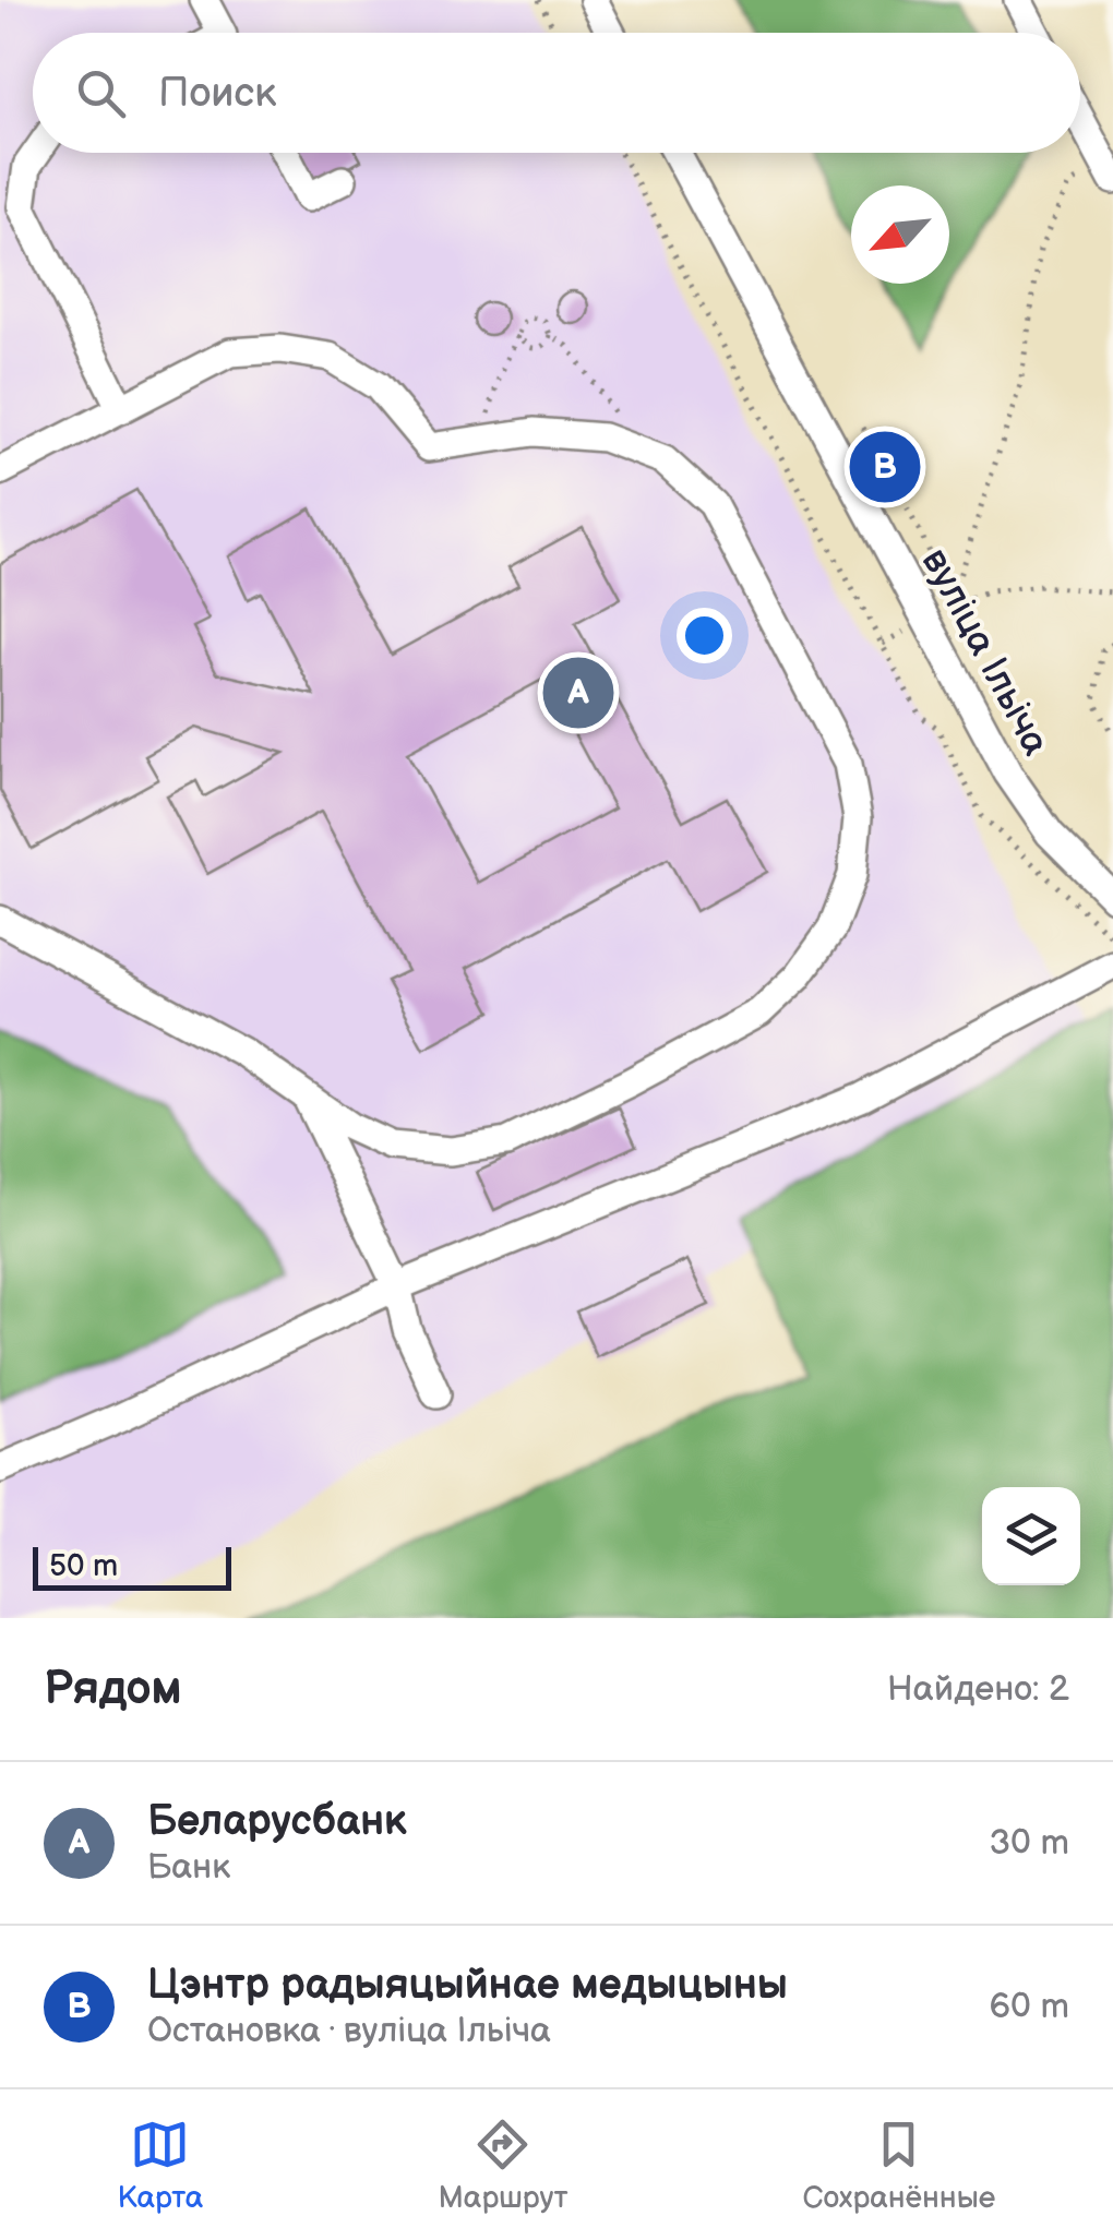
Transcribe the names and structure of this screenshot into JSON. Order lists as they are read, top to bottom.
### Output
{
  "streets": {
    "street": ["вуліца Ільіча"]
  },
  "scale_bar": "50 m",
  "north": "bottom left",
  "page": {
    "search": "Поиск",
    "pins": ["B", "A"],
    "scale": "50 m",
    "heading": ["Рядом", "Найдено: 2"],
    "list": [
      {
        "mark": "A",
        "name": "Беларусбанк",
        "note": "Банк",
        "value": "30 m"
      },
      {
        "mark": "B",
        "name": "Цэнтр радыяцыйнае медыцыны",
        "note": "Остановка · вуліца Ільіча",
        "value": "60 m"
      }
    ],
    "nav": ["Карта", "Маршрут", "Сохранённые"]
  }
}
